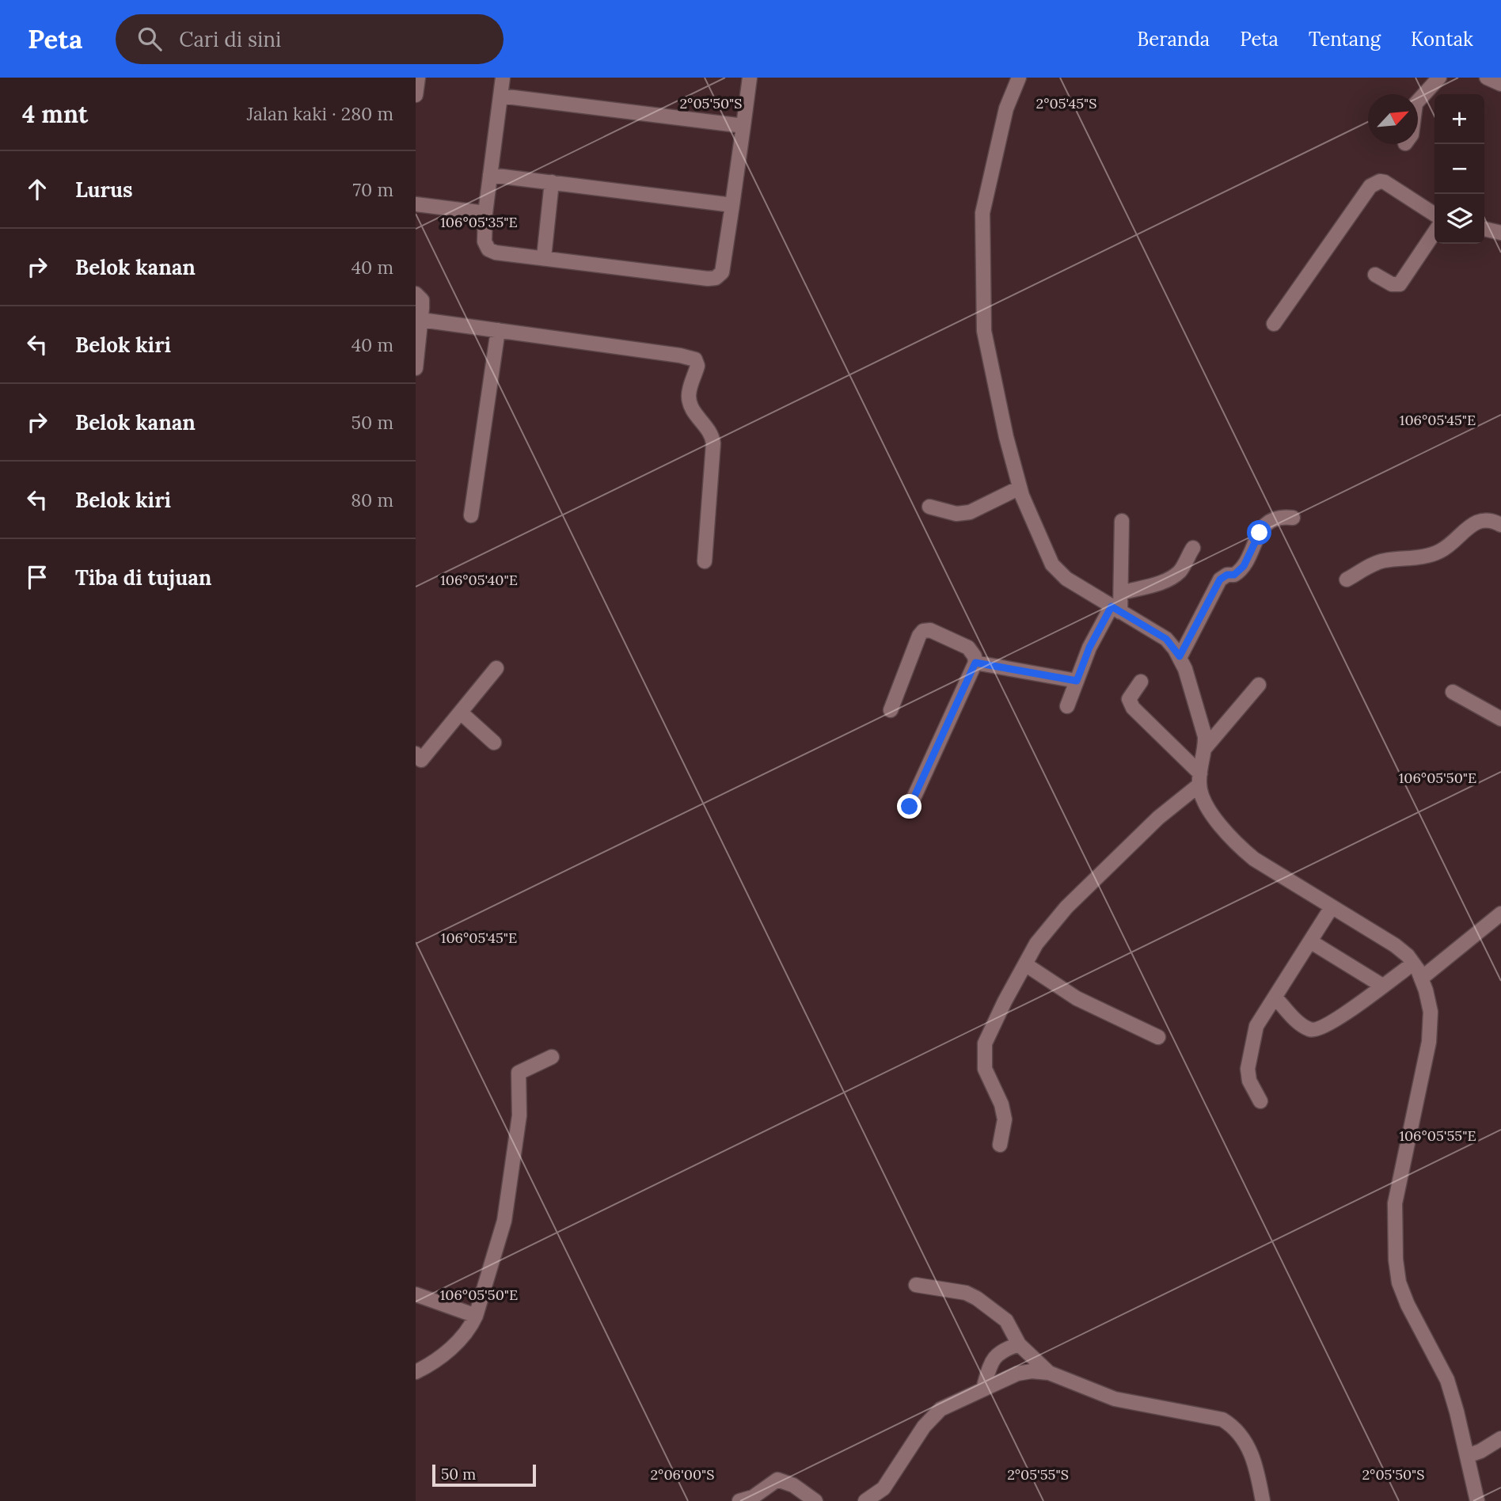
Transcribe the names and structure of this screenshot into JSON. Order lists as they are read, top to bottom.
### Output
{
  "scale_bar": "50 m",
  "north": "top right",
  "page": {
    "header": "Peta",
    "search": "Cari di sini",
    "nav": [
      "Beranda",
      "Peta",
      "Tentang",
      "Kontak"
    ],
    "heading": ["4 mnt", "Jalan kaki · 280 m"],
    "map_buttons": ["+", "−"],
    "list": [
      ["Lurus", "70 m"],
      ["Belok kanan", "40 m"],
      ["Belok kiri", "40 m"],
      ["Belok kanan", "50 m"],
      ["Belok kiri", "80 m"],
      "Tiba di tujuan"
    ],
    "scale": "50 m"
  },
  "coordinates": [
    "2°05'50\"S",
    "2°05'45\"S",
    "106°05'35\"E",
    "106°05'45\"E",
    "106°05'40\"E",
    "106°05'50\"E",
    "106°05'55\"E",
    "2°06'00\"S",
    "2°05'55\"S"
  ]
}
